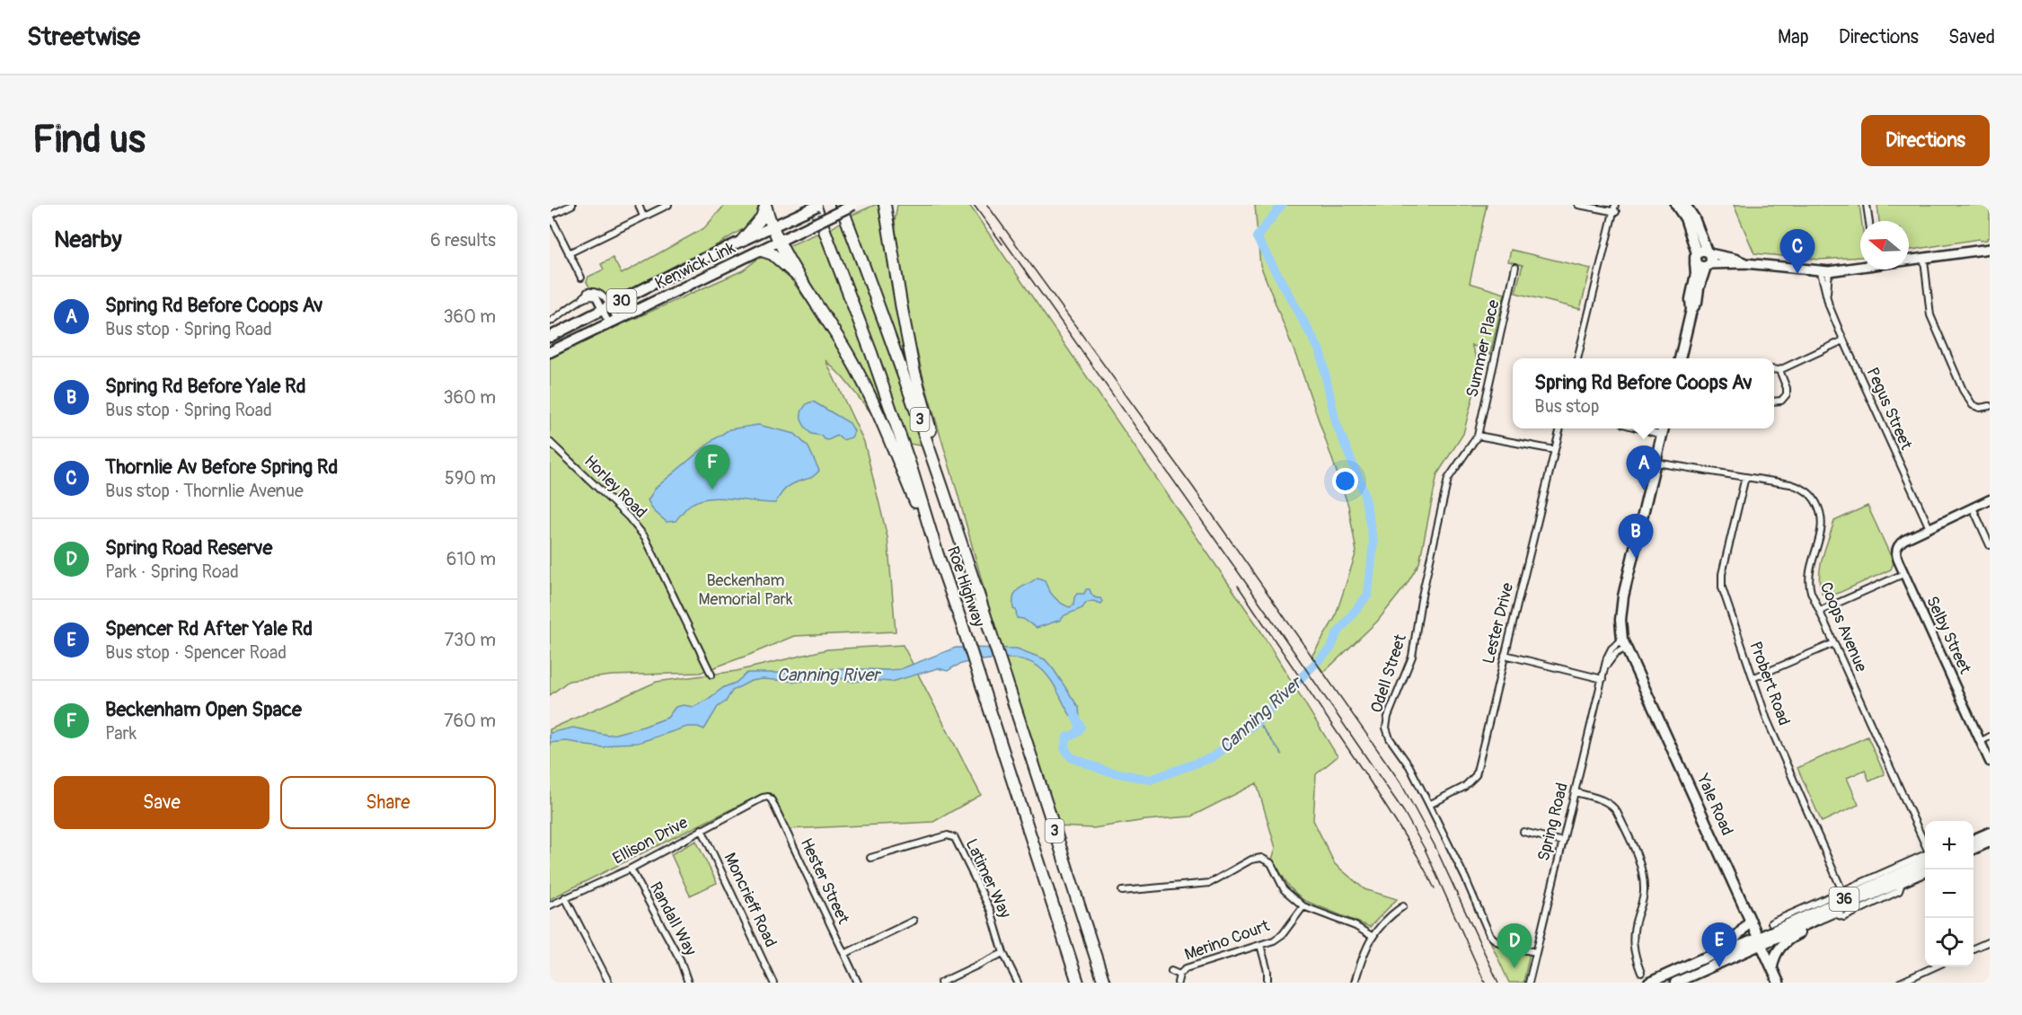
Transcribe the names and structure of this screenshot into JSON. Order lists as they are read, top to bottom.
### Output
{
  "streets": {
    "highway": ["3", "Roe Highway"],
    "main road": [
      "Kenwick Link",
      "30",
      "Yale Road",
      "36"
    ],
    "street": [
      "Summer Place",
      "Pegus Street",
      "Horley Road",
      "Lester Drive",
      "Coops Avenue",
      "Selby Street",
      "Odell Street",
      "Probert Road",
      "Spring Road",
      "Ellison Drive",
      "Latimer Way",
      "Hester Street",
      "Moncrieff Road",
      "Randall Way",
      "Merino Court"
    ]
  },
  "crossings": [
    ["Kenwick Link", "Roe Highway"],
    ["Summer Place", "Odell Street"],
    ["Pegus Street", "Selby Street"],
    ["Lester Drive", "Odell Street"],
    ["Coops Avenue", "Probert Road"],
    ["Odell Street", "Spring Road"],
    ["Yale Road", "Spring Road"],
    ["Yale Road", "36"],
    ["Ellison Drive", "Hester Street"],
    ["Ellison Drive", "Moncrieff Road"],
    ["Ellison Drive", "Randall Way"]
  ],
  "water": ["Canning River"],
  "parks": ["Beckenham Memorial Park"],
  "north": "left",
  "page": {
    "header": "Streetwise",
    "nav": ["Map", "Directions", "Saved"],
    "buttons": [
      "Directions",
      ["Save", "Share"]
    ],
    "title": "Find us",
    "heading": ["Nearby", "6 results"],
    "pins": [
      "C",
      "F",
      "A",
      "B",
      "E",
      "D"
    ],
    "list": [
      {
        "mark": "A",
        "name": "Spring Rd Before Coops Av",
        "note": "Bus stop · Spring Road",
        "value": "360 m"
      },
      {
        "mark": "B",
        "name": "Spring Rd Before Yale Rd",
        "note": "Bus stop · Spring Road",
        "value": "360 m"
      },
      {
        "mark": "C",
        "name": "Thornlie Av Before Spring Rd",
        "note": "Bus stop · Thornlie Avenue",
        "value": "590 m"
      },
      {
        "mark": "D",
        "name": "Spring Road Reserve",
        "note": "Park · Spring Road",
        "value": "610 m"
      },
      {
        "mark": "E",
        "name": "Spencer Rd After Yale Rd",
        "note": "Bus stop · Spencer Road",
        "value": "730 m"
      },
      {
        "mark": "F",
        "name": "Beckenham Open Space",
        "note": "Park",
        "value": "760 m"
      }
    ],
    "popup": ["Spring Rd Before Coops Av", "Bus stop"],
    "map_buttons": ["+", "−"]
  }
}
